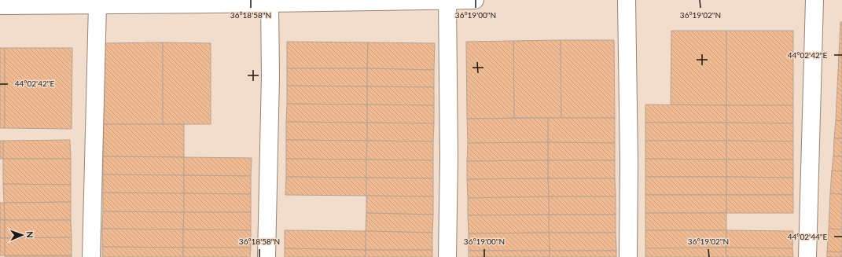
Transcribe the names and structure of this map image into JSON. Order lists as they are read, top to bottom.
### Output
{
  "north": "right",
  "coordinates": [
    "36°18'58\"N",
    "36°19'00\"N",
    "36°19'02\"N",
    "44°02'42\"E",
    "44°02'44\"E"
  ]
}
